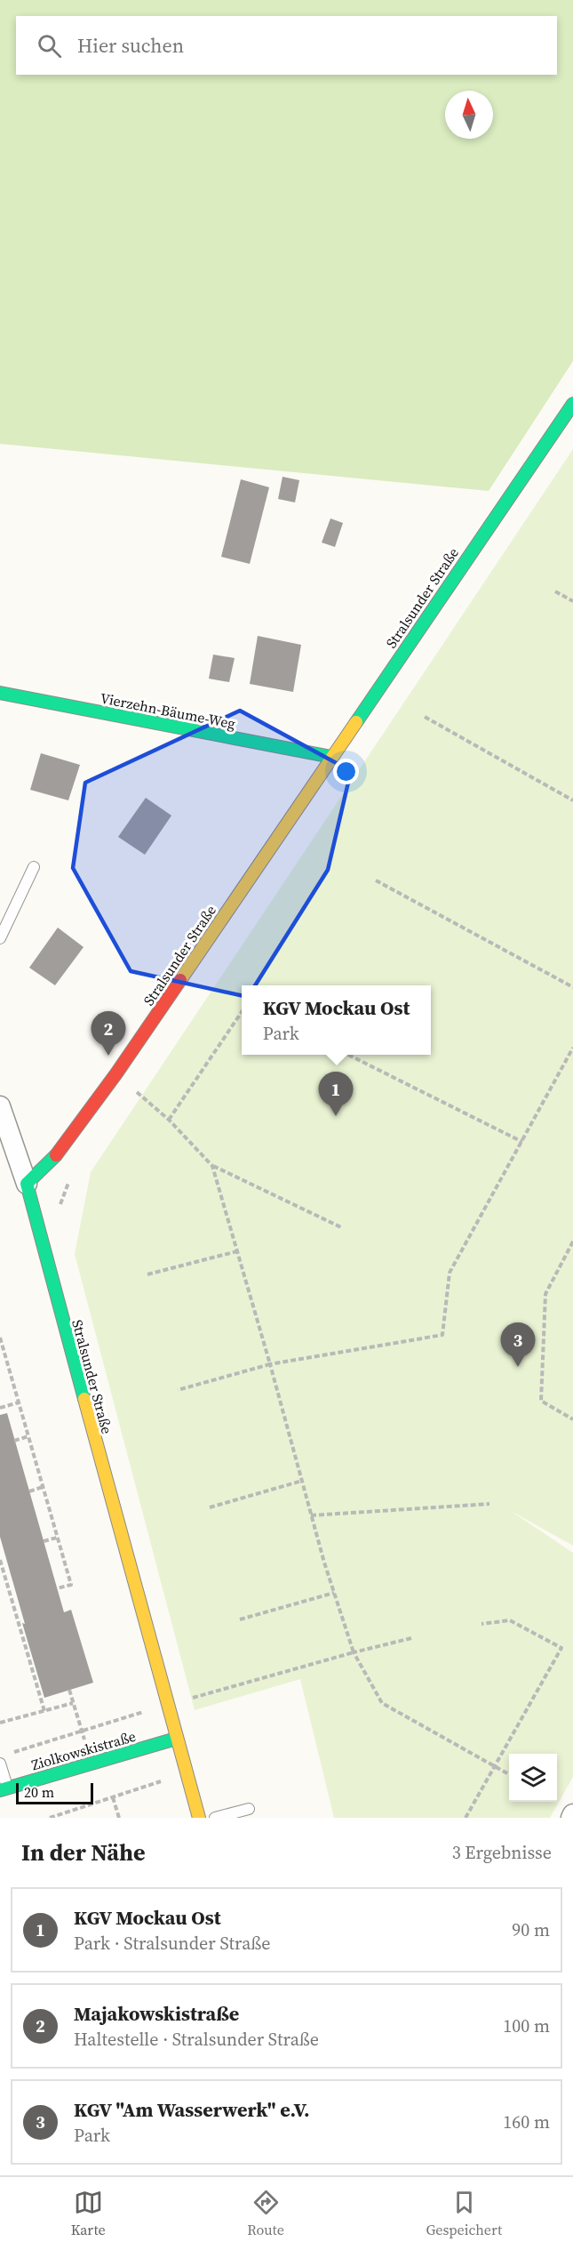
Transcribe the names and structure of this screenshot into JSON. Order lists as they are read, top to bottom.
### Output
{
  "streets": {
    "street": ["Stralsunder Straße", "Vierzehn-Bäume-Weg", "Ziolkowskistraße"]
  },
  "crossings": [
    ["Stralsunder Straße", "Vierzehn-Bäume-Weg"],
    ["Stralsunder Straße", "Ziolkowskistraße"]
  ],
  "scale_bar": "20 m",
  "north": "top",
  "page": {
    "search": "Hier suchen",
    "popup": ["KGV Mockau Ost", "Park"],
    "pins": ["2", "1", "3"],
    "scale": "20 m",
    "heading": ["In der Nähe", "3 Ergebnisse"],
    "list": [
      {
        "mark": "1",
        "name": "KGV Mockau Ost",
        "note": "Park · Stralsunder Straße",
        "value": "90 m"
      },
      {
        "mark": "2",
        "name": "Majakowskistraße",
        "note": "Haltestelle · Stralsunder Straße",
        "value": "100 m"
      },
      {
        "mark": "3",
        "name": "KGV \"Am Wasserwerk\" e.V.",
        "note": "Park",
        "value": "160 m"
      }
    ],
    "nav": ["Karte", "Route", "Gespeichert"]
  }
}
